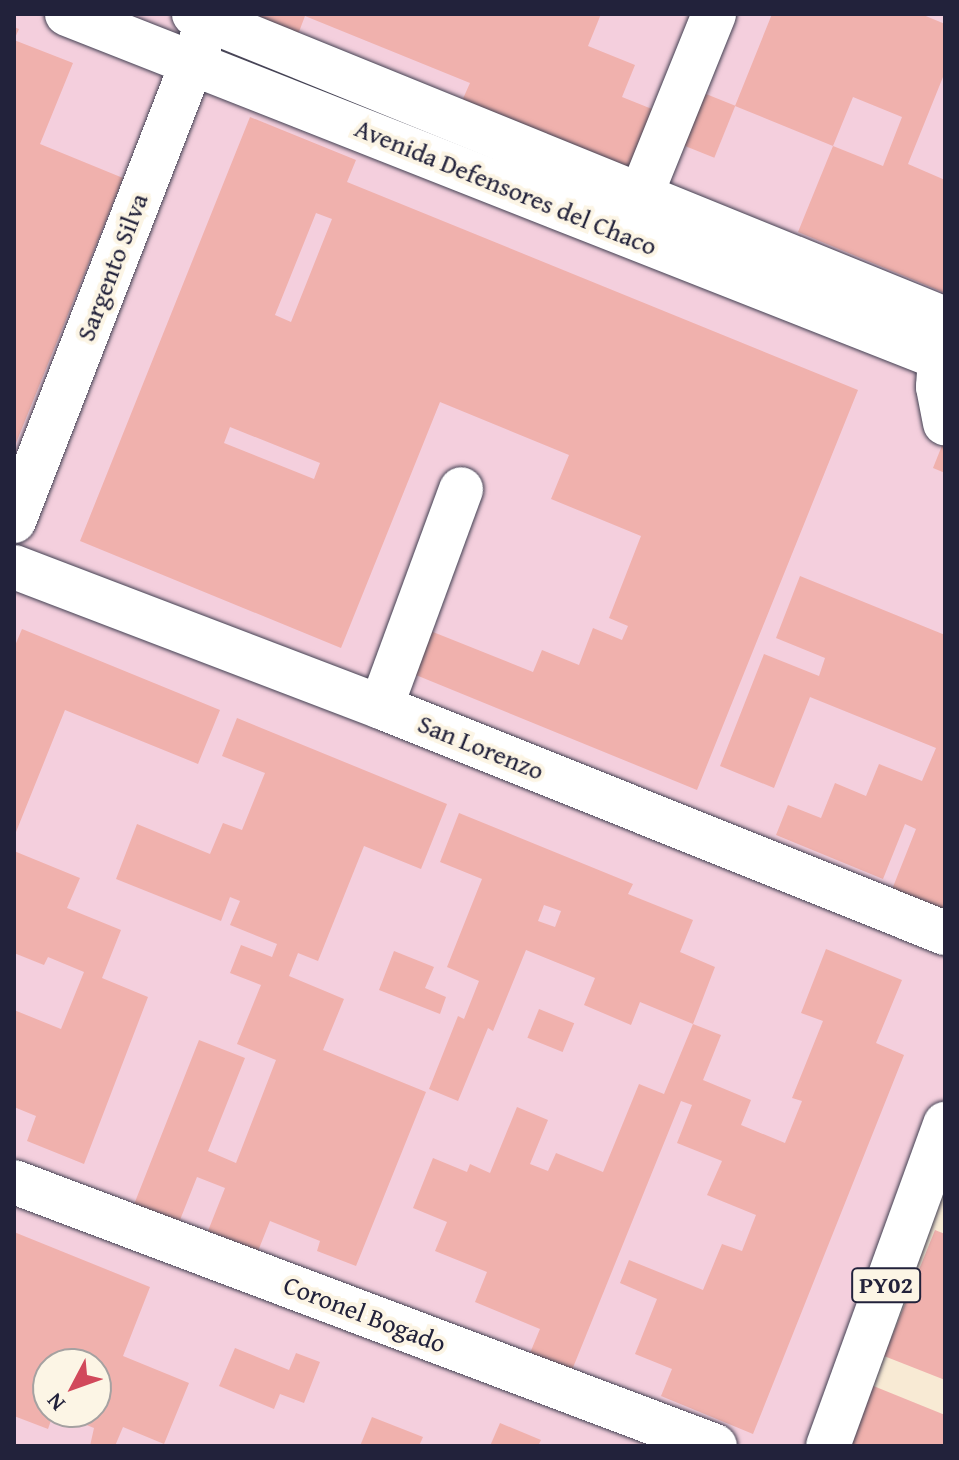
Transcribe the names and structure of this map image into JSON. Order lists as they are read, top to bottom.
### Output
{
  "streets": {
    "main road": [
      "Avenida Defensores del Chaco",
      "Sargento Silva",
      "San Lorenzo",
      "PY02",
      "Coronel Bogado"
    ]
  },
  "crossings": [
    ["Avenida Defensores del Chaco", "Sargento Silva"]
  ],
  "north": "bottom left"
}
